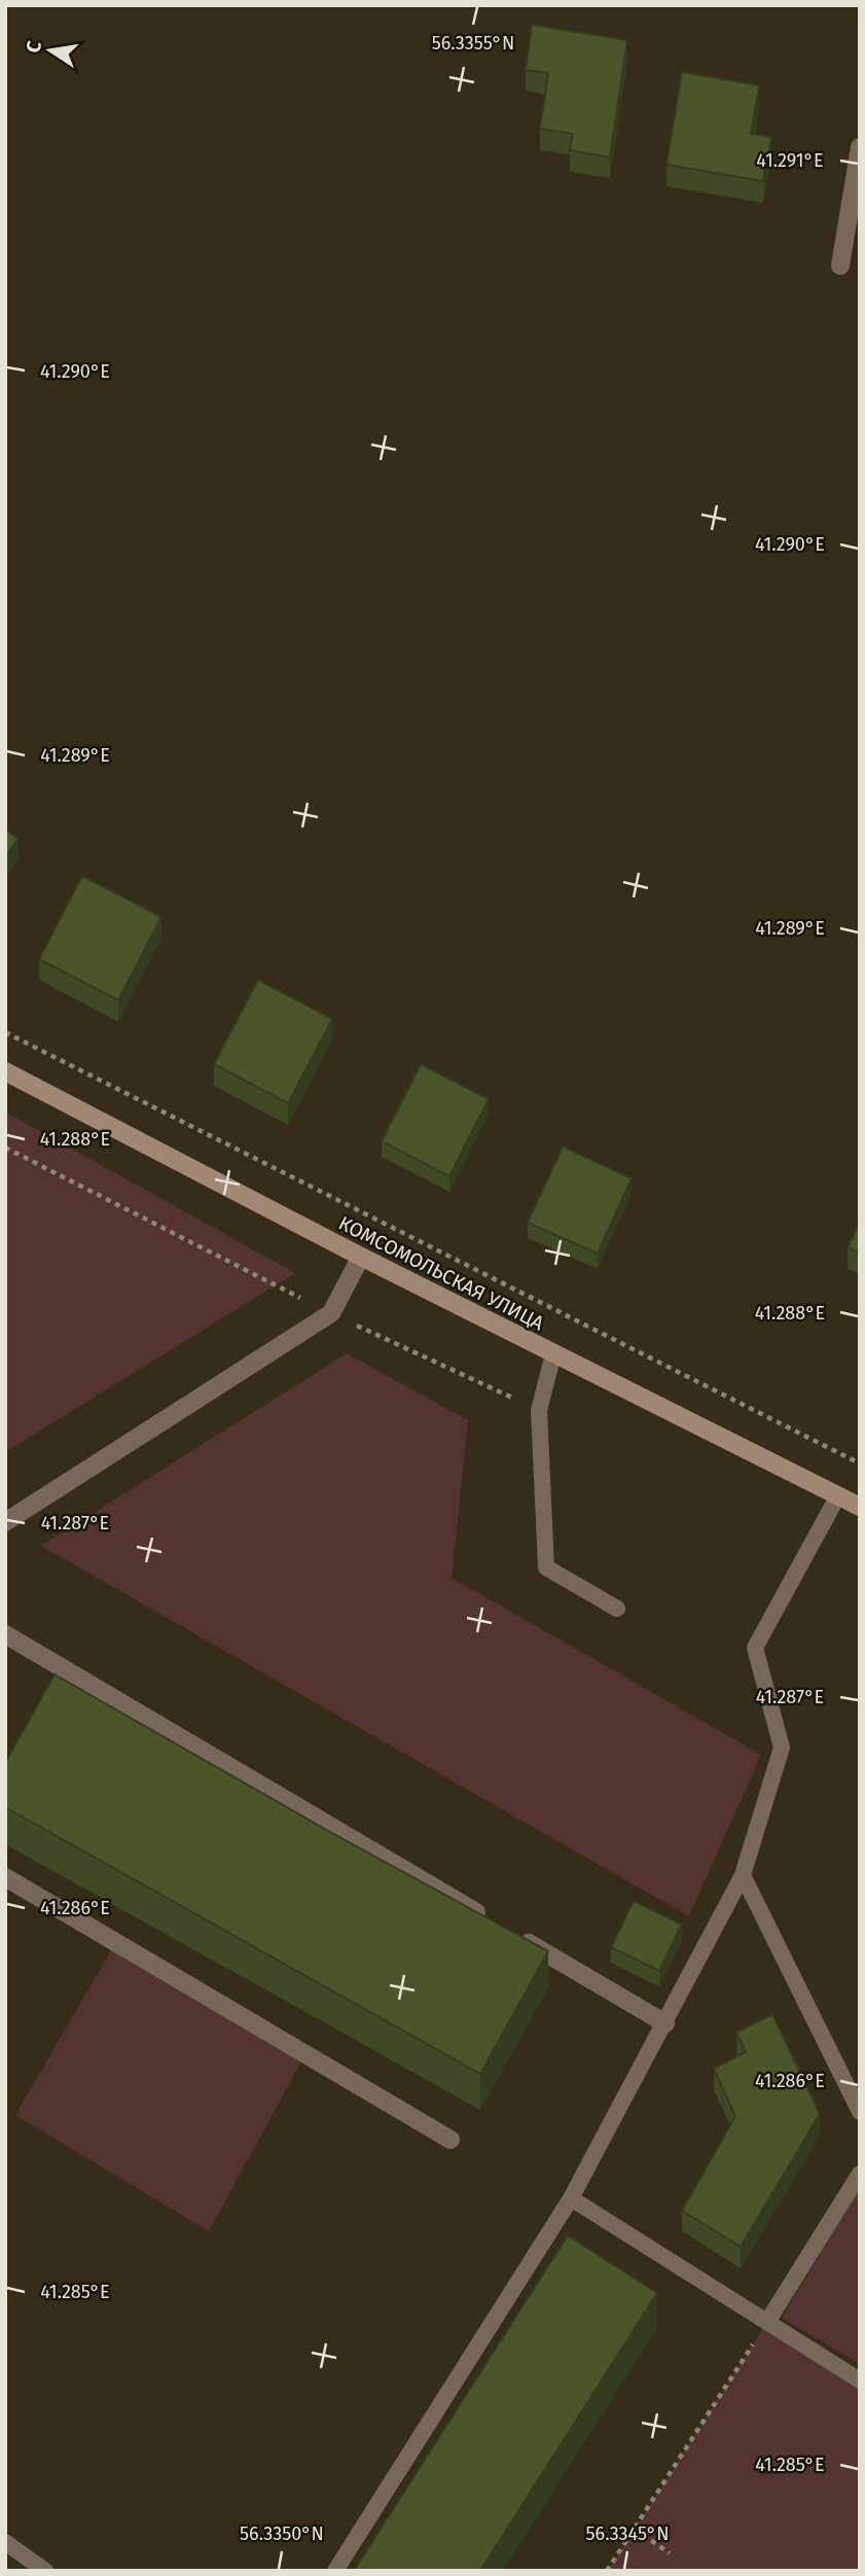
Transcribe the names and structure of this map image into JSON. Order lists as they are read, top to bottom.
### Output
{
  "streets": {
    "main road": ["КОМСОМОЛЬСКАЯ УЛИЦА"]
  },
  "north": "left",
  "coordinates": [
    "56.3355°N",
    "41.291°E",
    "41.290°E",
    "41.289°E",
    "41.288°E",
    "41.287°E",
    "41.286°E",
    "41.285°E",
    "56.3350°N",
    "56.3345°N"
  ]
}
